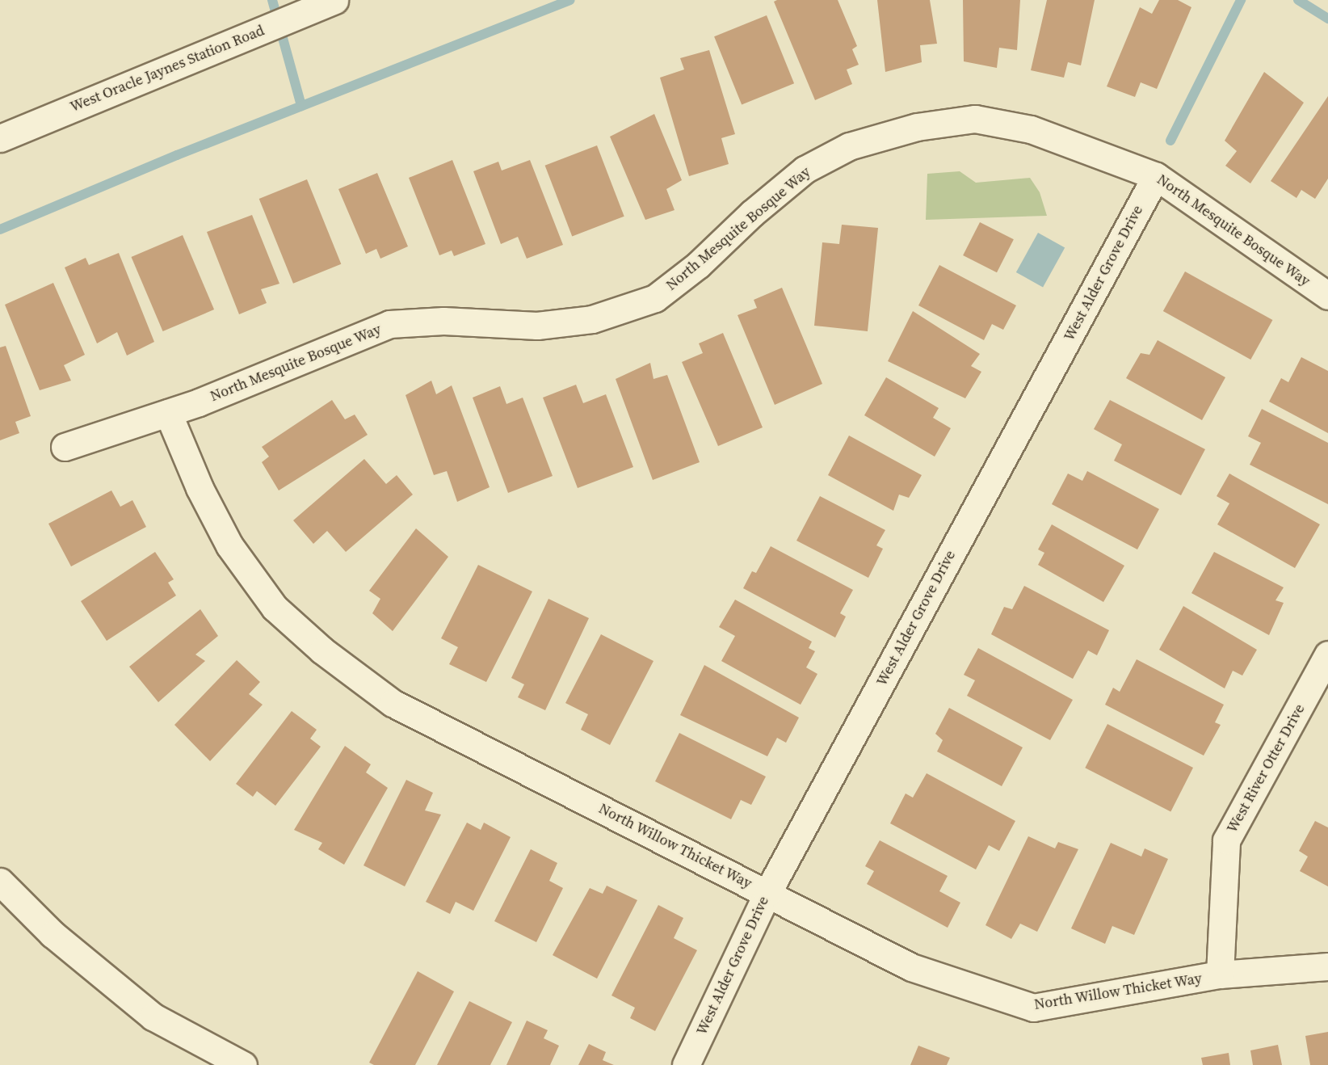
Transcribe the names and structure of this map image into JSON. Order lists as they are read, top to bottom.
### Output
{
  "streets": {
    "street": [
      "West Oracle Jaynes Station Road",
      "North Mesquite Bosque Way",
      "West Alder Grove Drive",
      "West River Otter Drive",
      "North Willow Thicket Way"
    ]
  },
  "crossings": [
    ["North Mesquite Bosque Way", "West Alder Grove Drive"],
    ["North Mesquite Bosque Way", "North Willow Thicket Way"],
    ["West Alder Grove Drive", "North Willow Thicket Way"],
    ["West River Otter Drive", "North Willow Thicket Way"]
  ]
}
